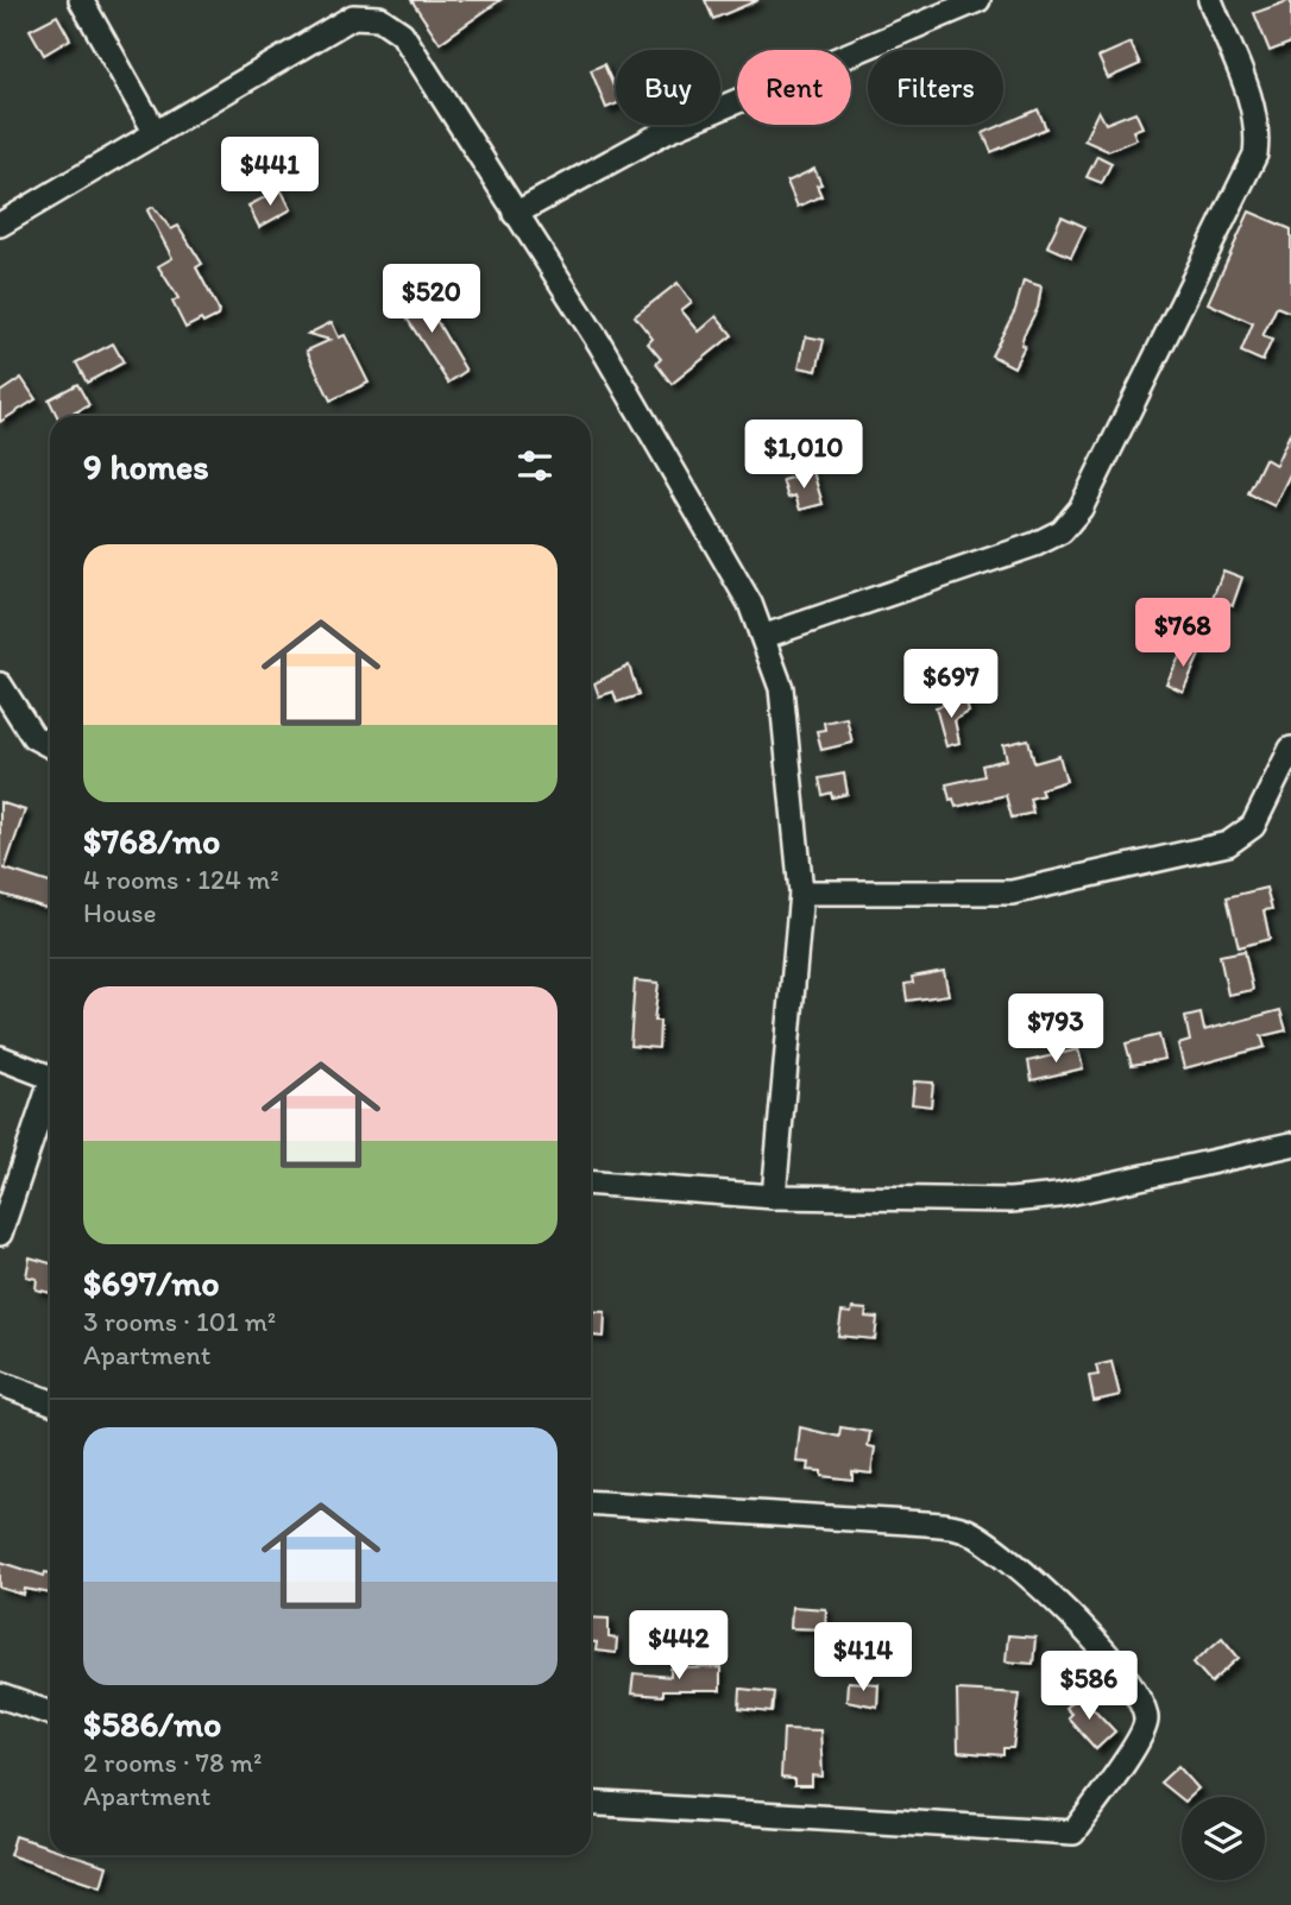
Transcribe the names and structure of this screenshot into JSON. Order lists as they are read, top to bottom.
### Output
{
  "page": {
    "chip": ["Buy", "Rent", "Filters"],
    "price": [
      "$441",
      "$520",
      "$1,010",
      "$768",
      "$697",
      "$793",
      "$442",
      "$414",
      "$586"
    ],
    "heading": "9 homes",
    "list": [
      {
        "name": "$768/mo",
        "note": "4 rooms · 124 m² · House"
      },
      {
        "name": "$697/mo",
        "note": "3 rooms · 101 m² · Apartment"
      },
      {
        "name": "$586/mo",
        "note": "2 rooms · 78 m² · Apartment"
      }
    ]
  }
}
